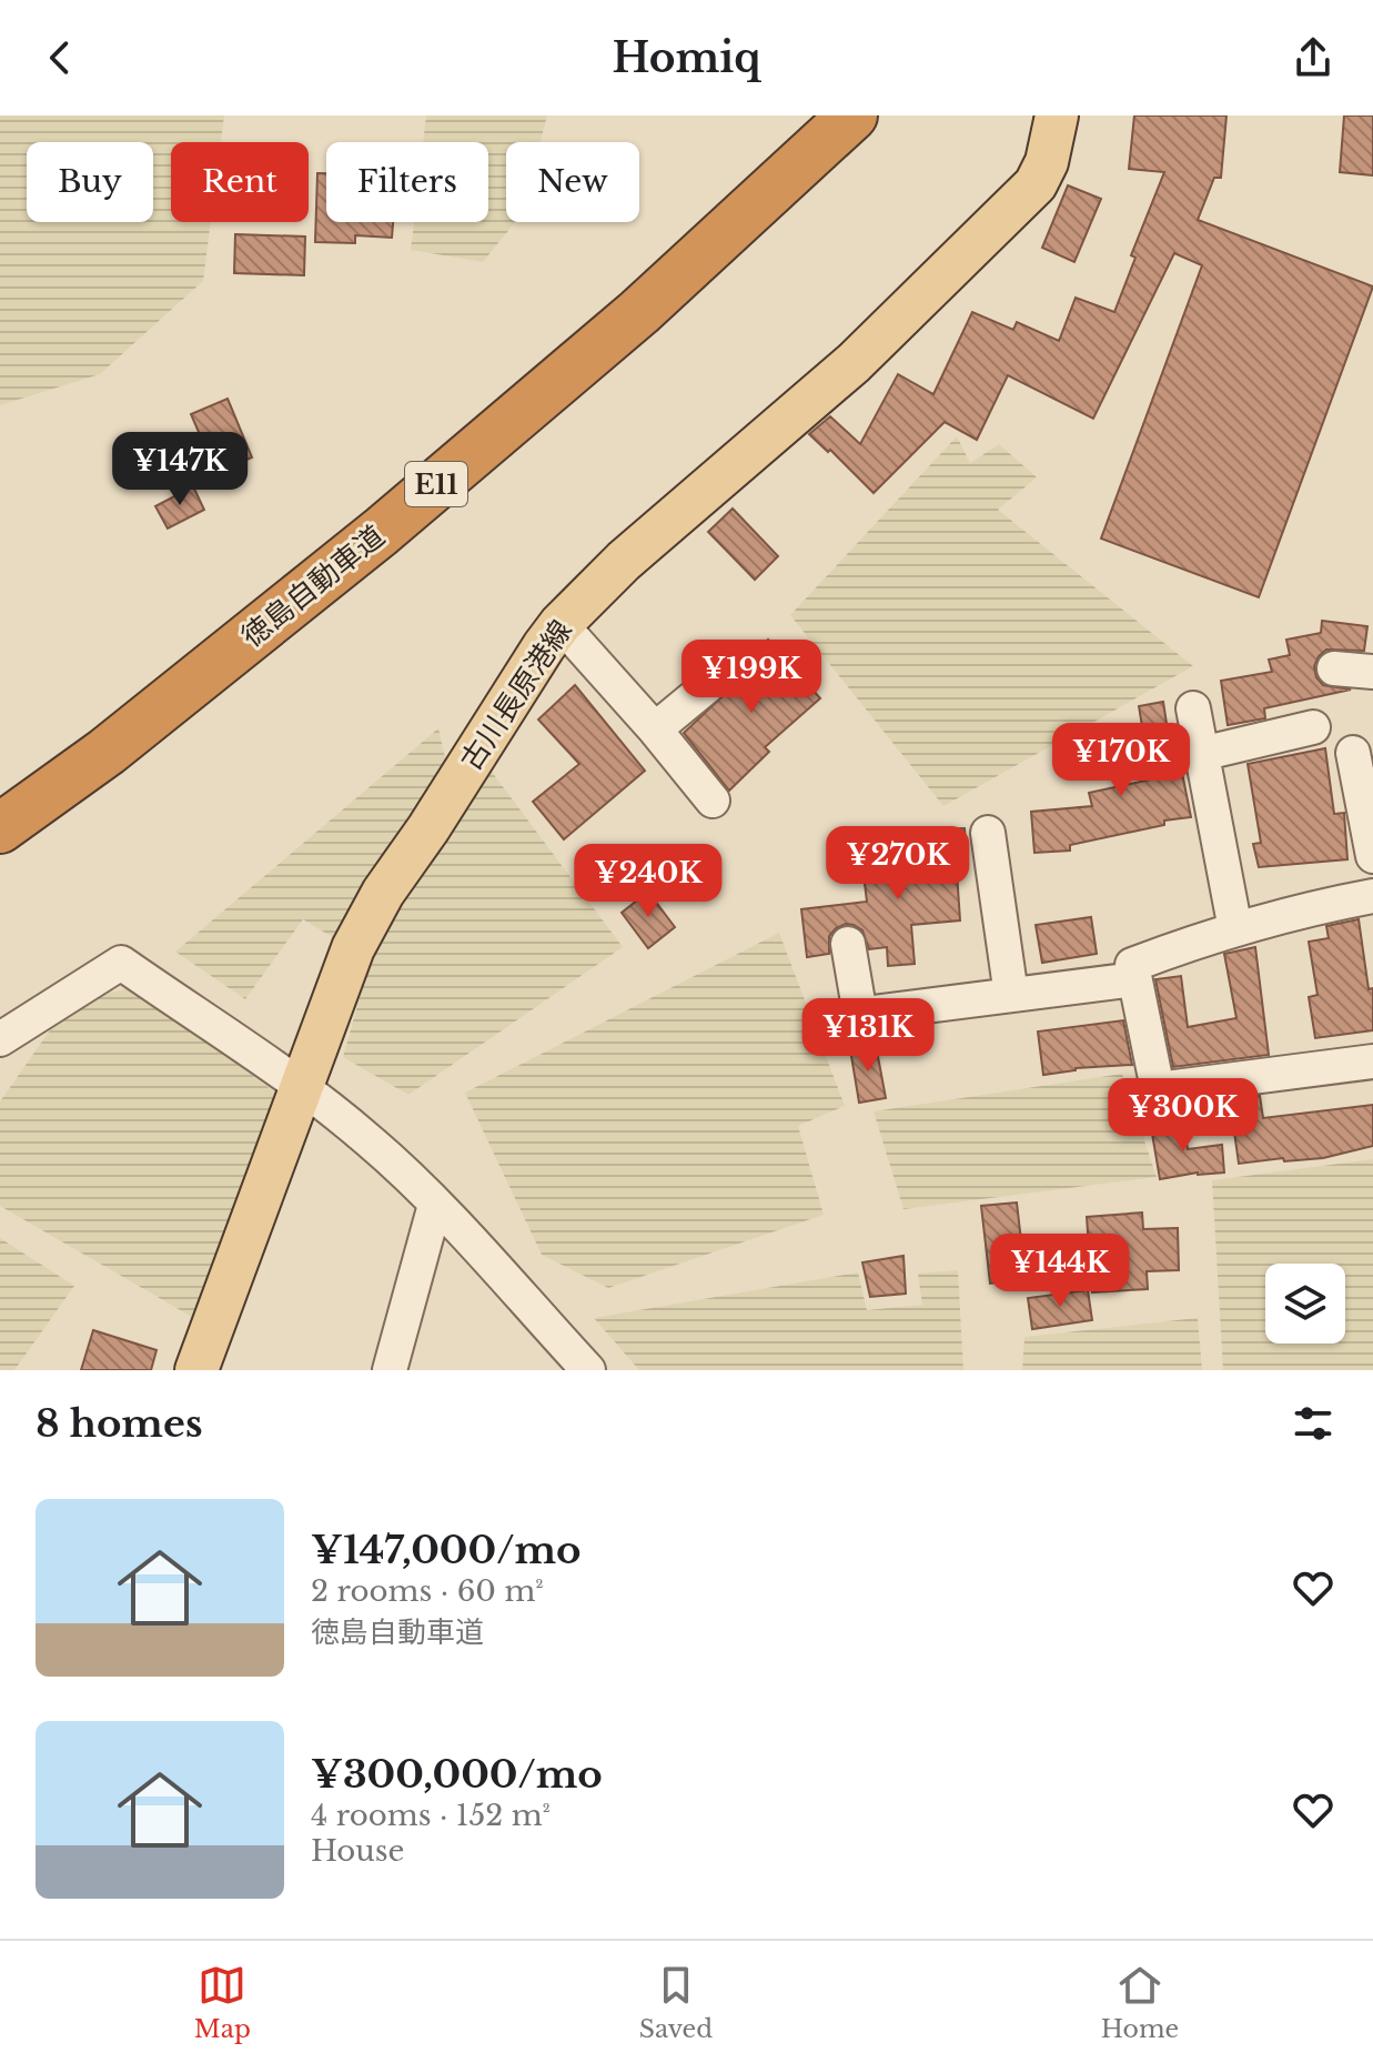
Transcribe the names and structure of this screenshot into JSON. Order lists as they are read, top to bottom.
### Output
{
  "streets": {
    "highway": ["E11", "徳島自動車道"],
    "main road": ["古川長原港線"]
  },
  "page": {
    "header": "Homiq",
    "chip": [
      "Buy",
      "Rent",
      "Filters",
      "New"
    ],
    "price": [
      "¥147K",
      "¥199K",
      "¥170K",
      "¥270K",
      "¥240K",
      "¥131K",
      "¥300K",
      "¥144K"
    ],
    "heading": "8 homes",
    "list": [
      {
        "name": "¥147,000/mo",
        "note": "2 rooms · 60 m² · 徳島自動車道"
      },
      {
        "name": "¥300,000/mo",
        "note": "4 rooms · 152 m² · House"
      }
    ],
    "tabs": ["Map", "Saved", "Home"]
  }
}
